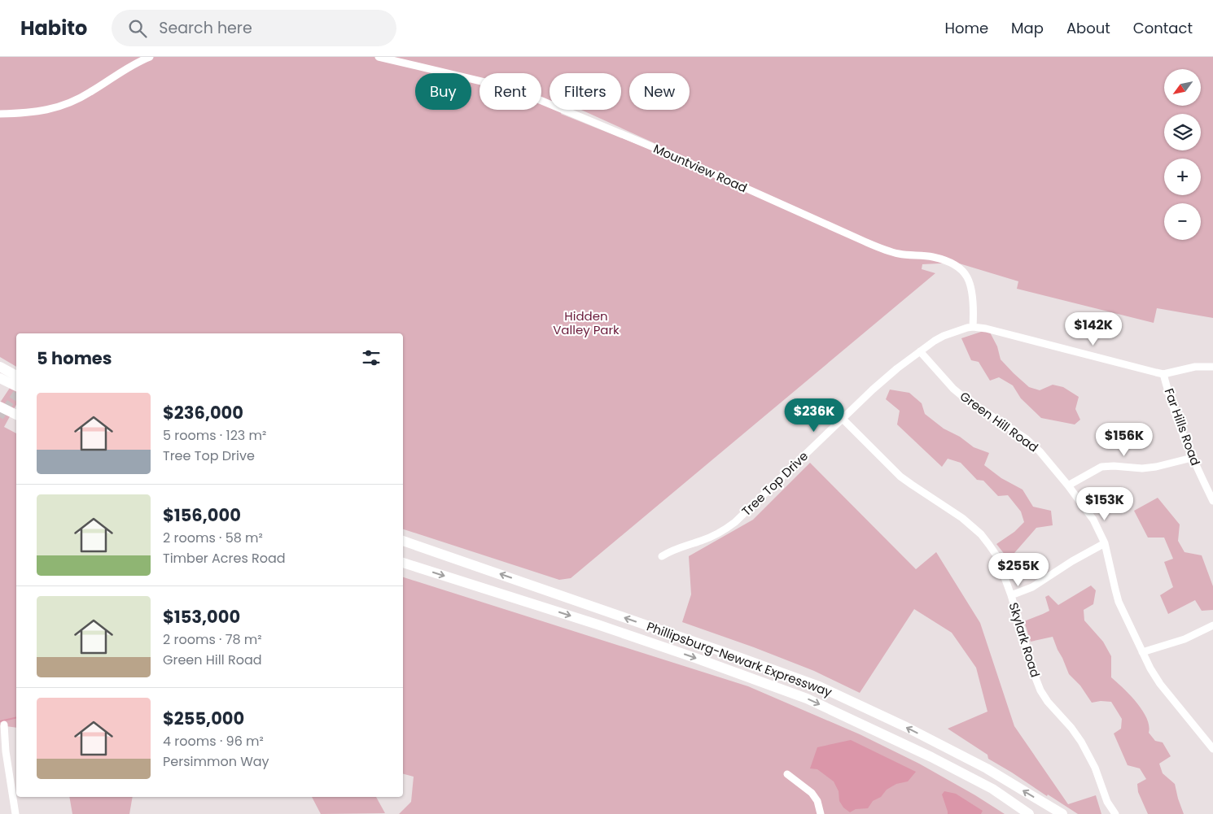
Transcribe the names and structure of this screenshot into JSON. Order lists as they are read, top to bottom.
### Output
{
  "streets": {
    "highway": ["Phillipsburg-Newark Expressway"],
    "street": [
      "Mountview Road",
      "Green Hill Road",
      "Far Hills Road",
      "Tree Top Drive",
      "Skylark Road"
    ]
  },
  "crossings": [
    ["Mountview Road", "Tree Top Drive"],
    ["Green Hill Road", "Tree Top Drive"],
    ["Far Hills Road", "Tree Top Drive"],
    ["Tree Top Drive", "Skylark Road"]
  ],
  "parks": ["Hidden Valley Park"],
  "north": "bottom left",
  "page": {
    "header": "Habito",
    "search": "Search here",
    "nav": [
      "Home",
      "Map",
      "About",
      "Contact"
    ],
    "map_buttons": ["+", "−"],
    "chip": [
      "Buy",
      "Rent",
      "Filters",
      "New"
    ],
    "price": [
      "$142K",
      "$236K",
      "$156K",
      "$153K",
      "$255K"
    ],
    "heading": "5 homes",
    "list": [
      {
        "name": "$236,000",
        "note": "5 rooms · 123 m² · Tree Top Drive"
      },
      {
        "name": "$156,000",
        "note": "2 rooms · 58 m² · Timber Acres Road"
      },
      {
        "name": "$153,000",
        "note": "2 rooms · 78 m² · Green Hill Road"
      },
      {
        "name": "$255,000",
        "note": "4 rooms · 96 m² · Persimmon Way"
      }
    ]
  }
}
